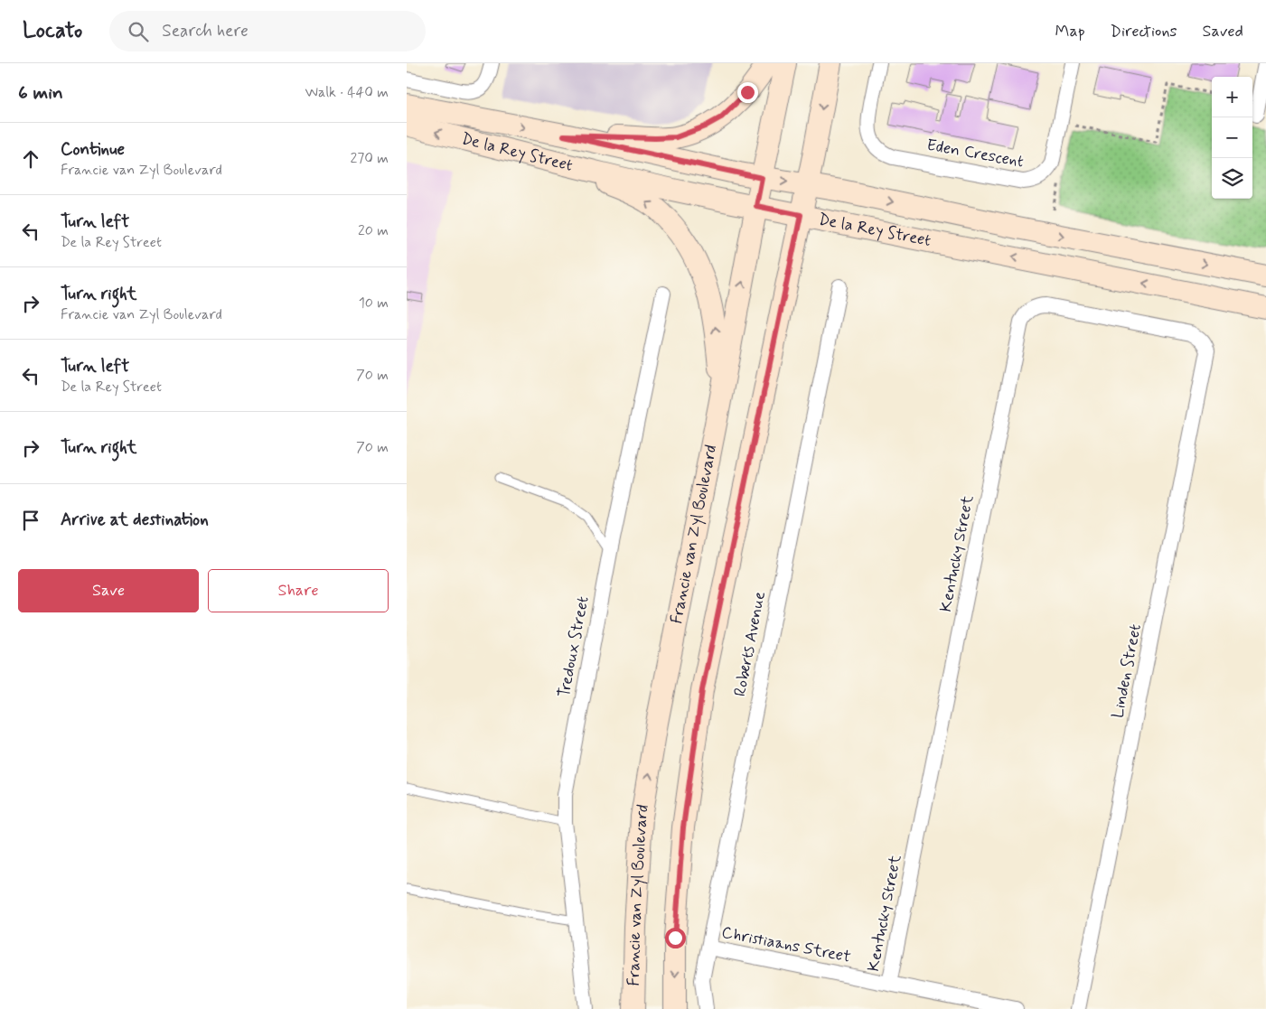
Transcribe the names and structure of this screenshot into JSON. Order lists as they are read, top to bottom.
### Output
{
  "streets": {
    "main road": ["De la Rey Street", "Francie van Zyl Boulevard"],
    "street": [
      "Eden Crescent",
      "Kentucky Street",
      "Roberts Avenue",
      "Tredoux Street",
      "Linden Street",
      "Christiaans Street"
    ]
  },
  "crossings": [
    ["De la Rey Street", "Francie van Zyl Boulevard"],
    ["Kentucky Street", "Linden Street"],
    ["Kentucky Street", "Christiaans Street"],
    ["Roberts Avenue", "Christiaans Street"]
  ],
  "page": {
    "header": "Locato",
    "search": "Search here",
    "nav": ["Map", "Directions", "Saved"],
    "heading": ["6 min", "Walk · 440 m"],
    "map_buttons": ["+", "−"],
    "list": [
      ["Continue", "Francie van Zyl Boulevard", "270 m"],
      ["Turn left", "De la Rey Street", "20 m"],
      ["Turn right", "Francie van Zyl Boulevard", "10 m"],
      ["Turn left", "De la Rey Street", "70 m"],
      ["Turn right", "70 m"],
      "Arrive at destination"
    ],
    "buttons": ["Save", "Share"]
  }
}
